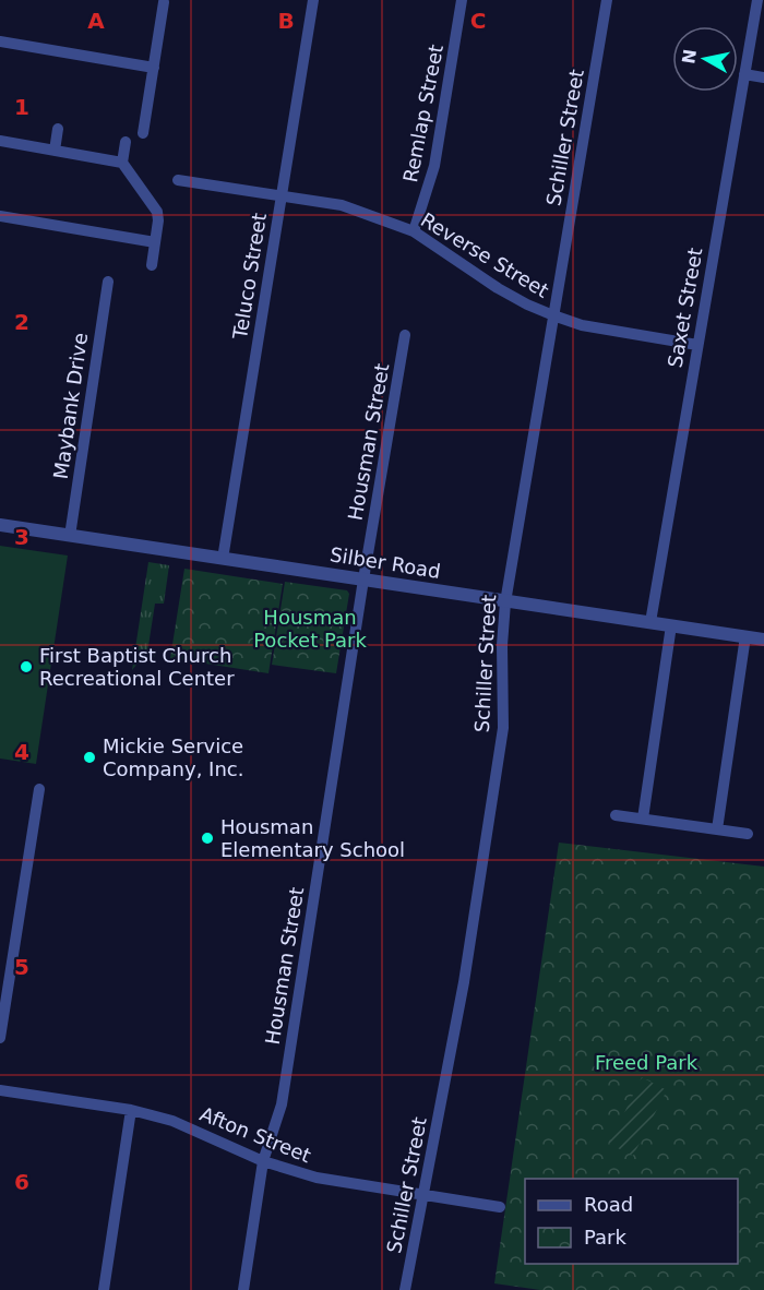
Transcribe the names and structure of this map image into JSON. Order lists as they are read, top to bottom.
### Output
{
  "streets": {
    "street": [
      "Remlap Street",
      "Schiller Street",
      "Reverse Street",
      "Teluco Street",
      "Saxet Street",
      "Maybank Drive",
      "Housman Street",
      "Silber Road",
      "Afton Street"
    ]
  },
  "crossings": [
    ["Remlap Street", "Reverse Street"],
    ["Schiller Street", "Reverse Street"],
    ["Schiller Street", "Silber Road"],
    ["Schiller Street", "Afton Street"],
    ["Reverse Street", "Teluco Street"],
    ["Reverse Street", "Saxet Street"],
    ["Teluco Street", "Silber Road"],
    ["Saxet Street", "Silber Road"],
    ["Maybank Drive", "Silber Road"],
    ["Housman Street", "Silber Road"],
    ["Housman Street", "Afton Street"]
  ],
  "parks": ["Housman Pocket Park", "Freed Park"],
  "places": ["First Baptist Church Recreational Center", "Mickie Service Company, Inc.", "Housman Elementary School"],
  "legend": ["Road", "Park"],
  "north": "left",
  "grid": {
    "columns": ["A", "B", "C"],
    "rows": [
      "1",
      "2",
      "3",
      "4",
      "5",
      "6"
    ]
  }
}
